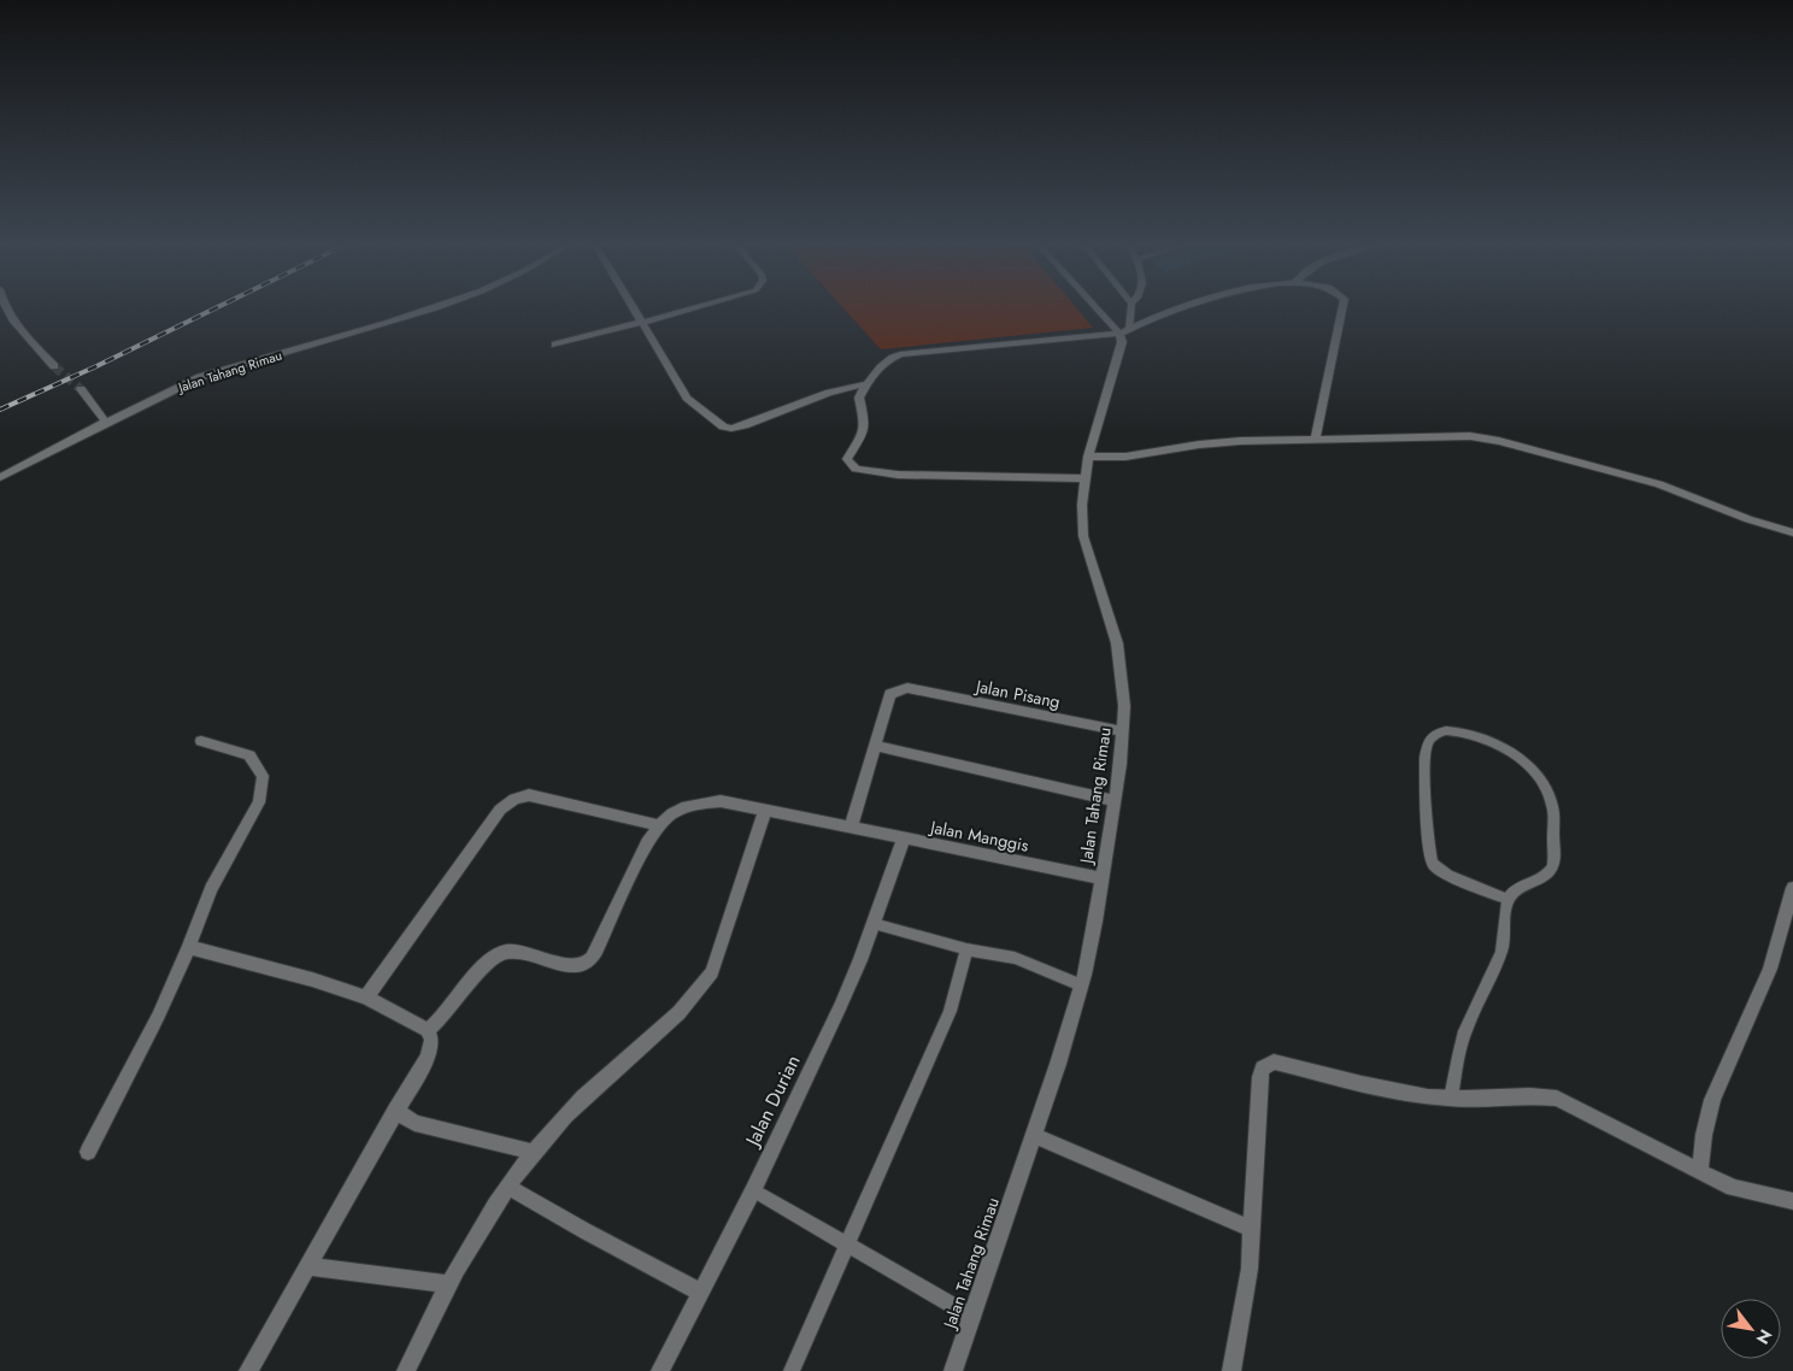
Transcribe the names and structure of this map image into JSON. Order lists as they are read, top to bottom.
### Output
{
  "streets": {
    "street": [
      "Jalan Tahang Rimau",
      "Jalan Pisang",
      "Jalan Manggis",
      "Jalan Durian"
    ]
  },
  "crossings": [
    ["Jalan Tahang Rimau", "Jalan Pisang"],
    ["Jalan Tahang Rimau", "Jalan Manggis"],
    ["Jalan Manggis", "Jalan Durian"]
  ],
  "north": "bottom right"
}
